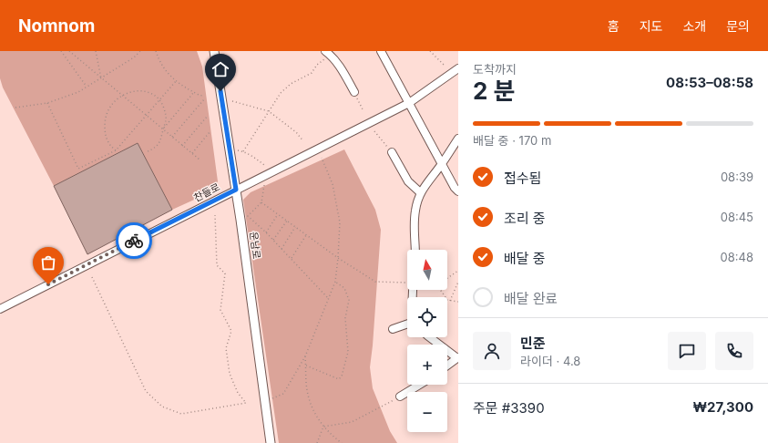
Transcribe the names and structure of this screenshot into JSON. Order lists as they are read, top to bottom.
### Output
{
  "streets": {
    "street": ["찬들로", "운남로"]
  },
  "crossings": [
    ["찬들로", "운남로"]
  ],
  "north": "top",
  "page": {
    "header": "Nomnom",
    "nav": [
      "홈",
      "지도",
      "소개",
      "문의"
    ],
    "heading": ["2 분", "도착까지", "08:53–08:58"],
    "panel": [
      "민준",
      "라이더 · 4.8",
      "주문 #3390",
      "₩27,300"
    ],
    "bar": "배달 중 · 170 m",
    "list": [
      ["접수됨", "08:39"],
      ["조리 중", "08:45"],
      ["배달 중", "08:48"],
      "배달 완료"
    ],
    "map_buttons": ["+", "−"]
  }
}
